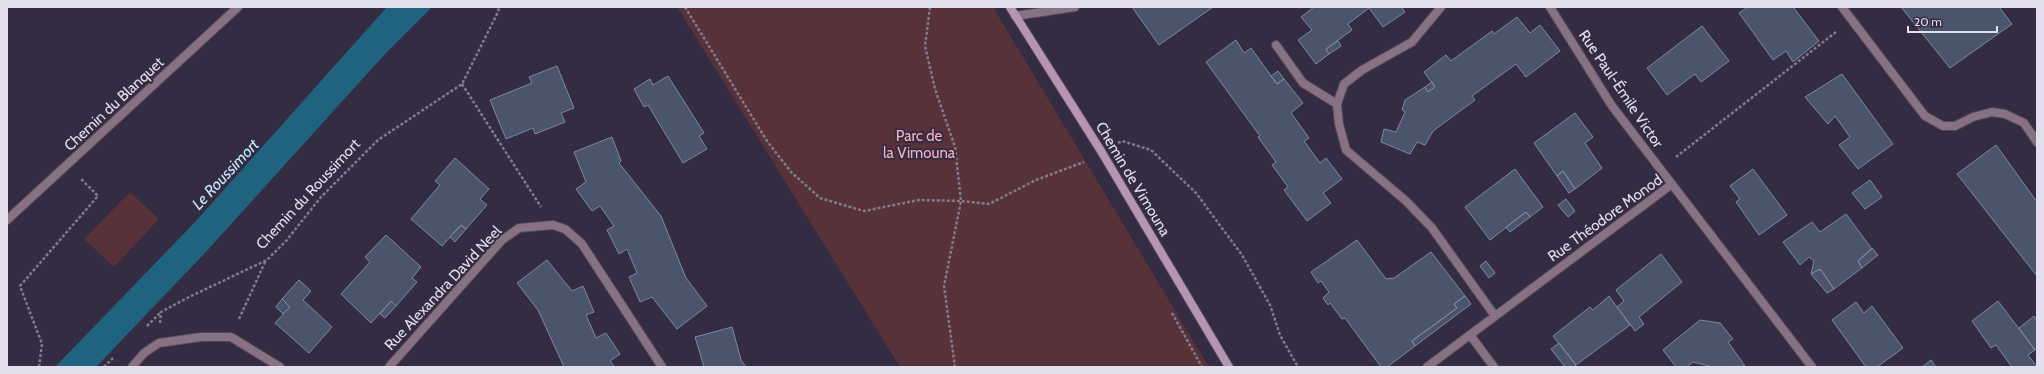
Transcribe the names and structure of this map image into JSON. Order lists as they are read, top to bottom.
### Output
{
  "streets": {
    "street": [
      "Rue Paul-Émile Victor",
      "Chemin du Blanquet",
      "Chemin de Vimouna",
      "Rue Théodore Monod",
      "Rue Alexandra David Neel"
    ],
    "path": ["Chemin du Roussimort"]
  },
  "crossings": [
    ["Rue Paul-Émile Victor", "Rue Théodore Monod"]
  ],
  "water": ["Le Roussimort"],
  "parks": ["Parc de la Vimouna"],
  "scale_bar": "20 m"
}
